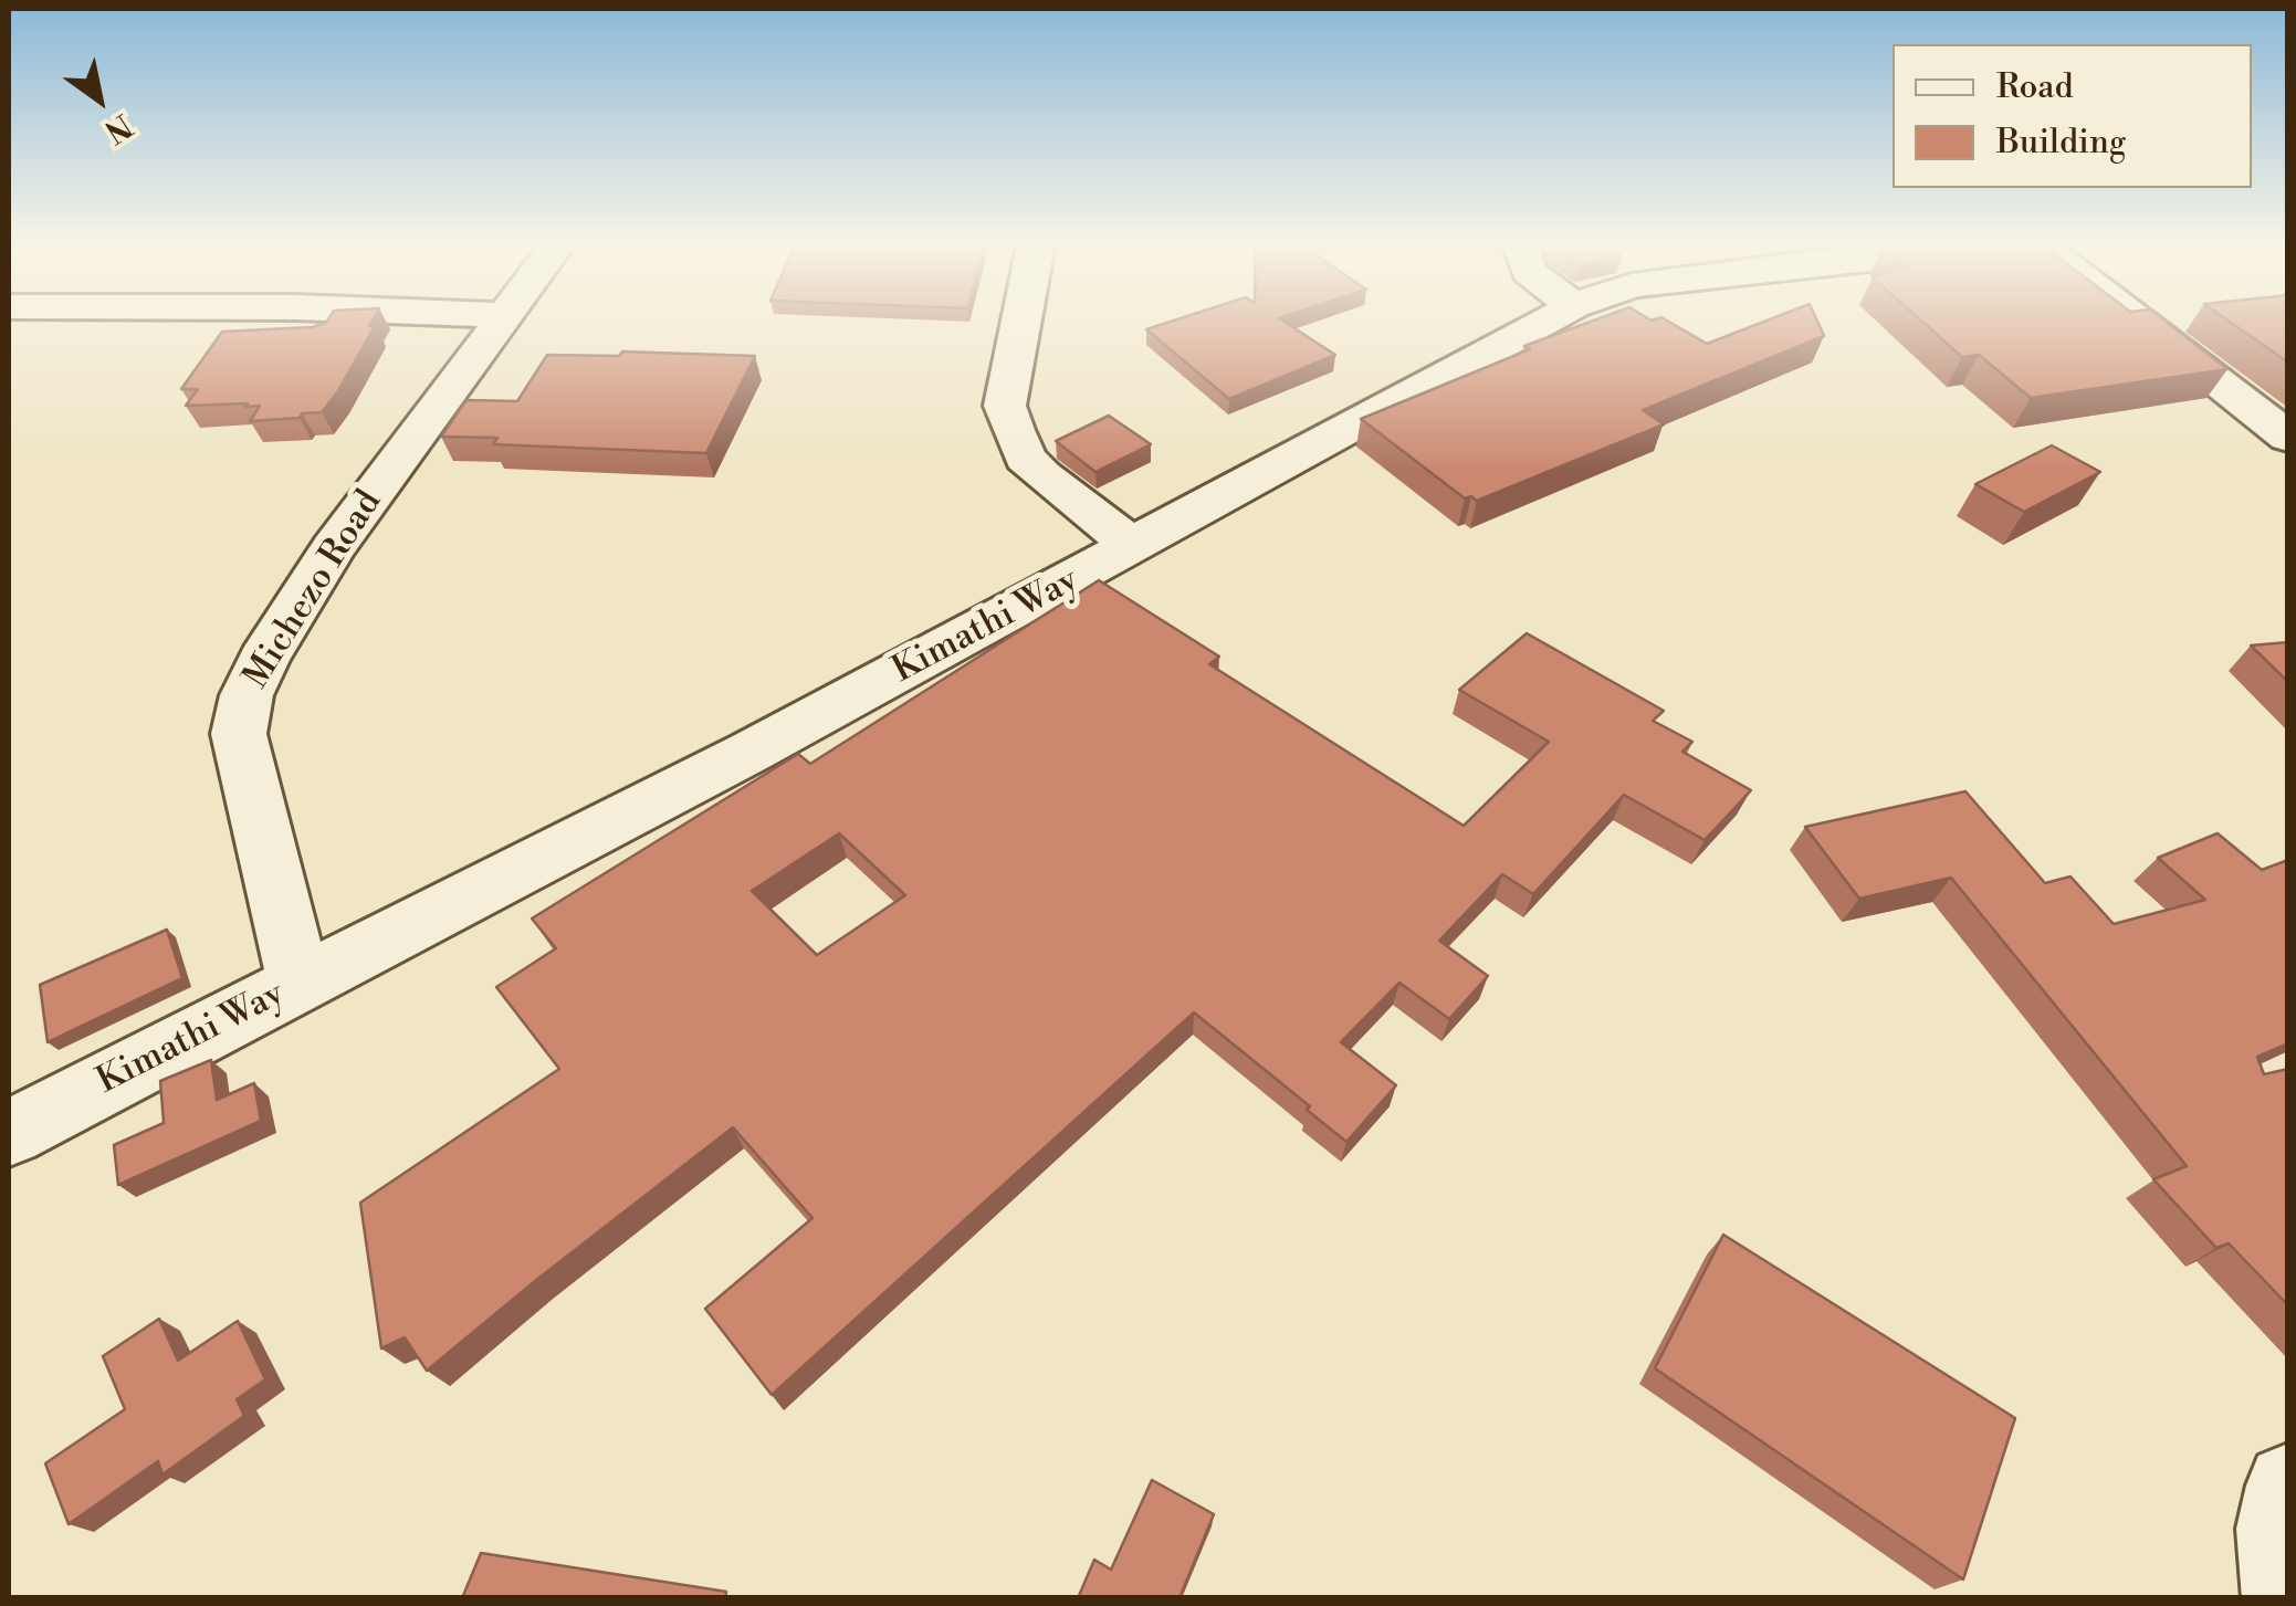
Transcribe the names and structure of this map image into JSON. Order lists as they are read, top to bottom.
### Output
{
  "streets": {
    "street": ["Michezo Road", "Kimathi Way"]
  },
  "crossings": [
    ["Michezo Road", "Kimathi Way"]
  ],
  "legend": ["Road", "Building"],
  "north": "bottom right"
}
